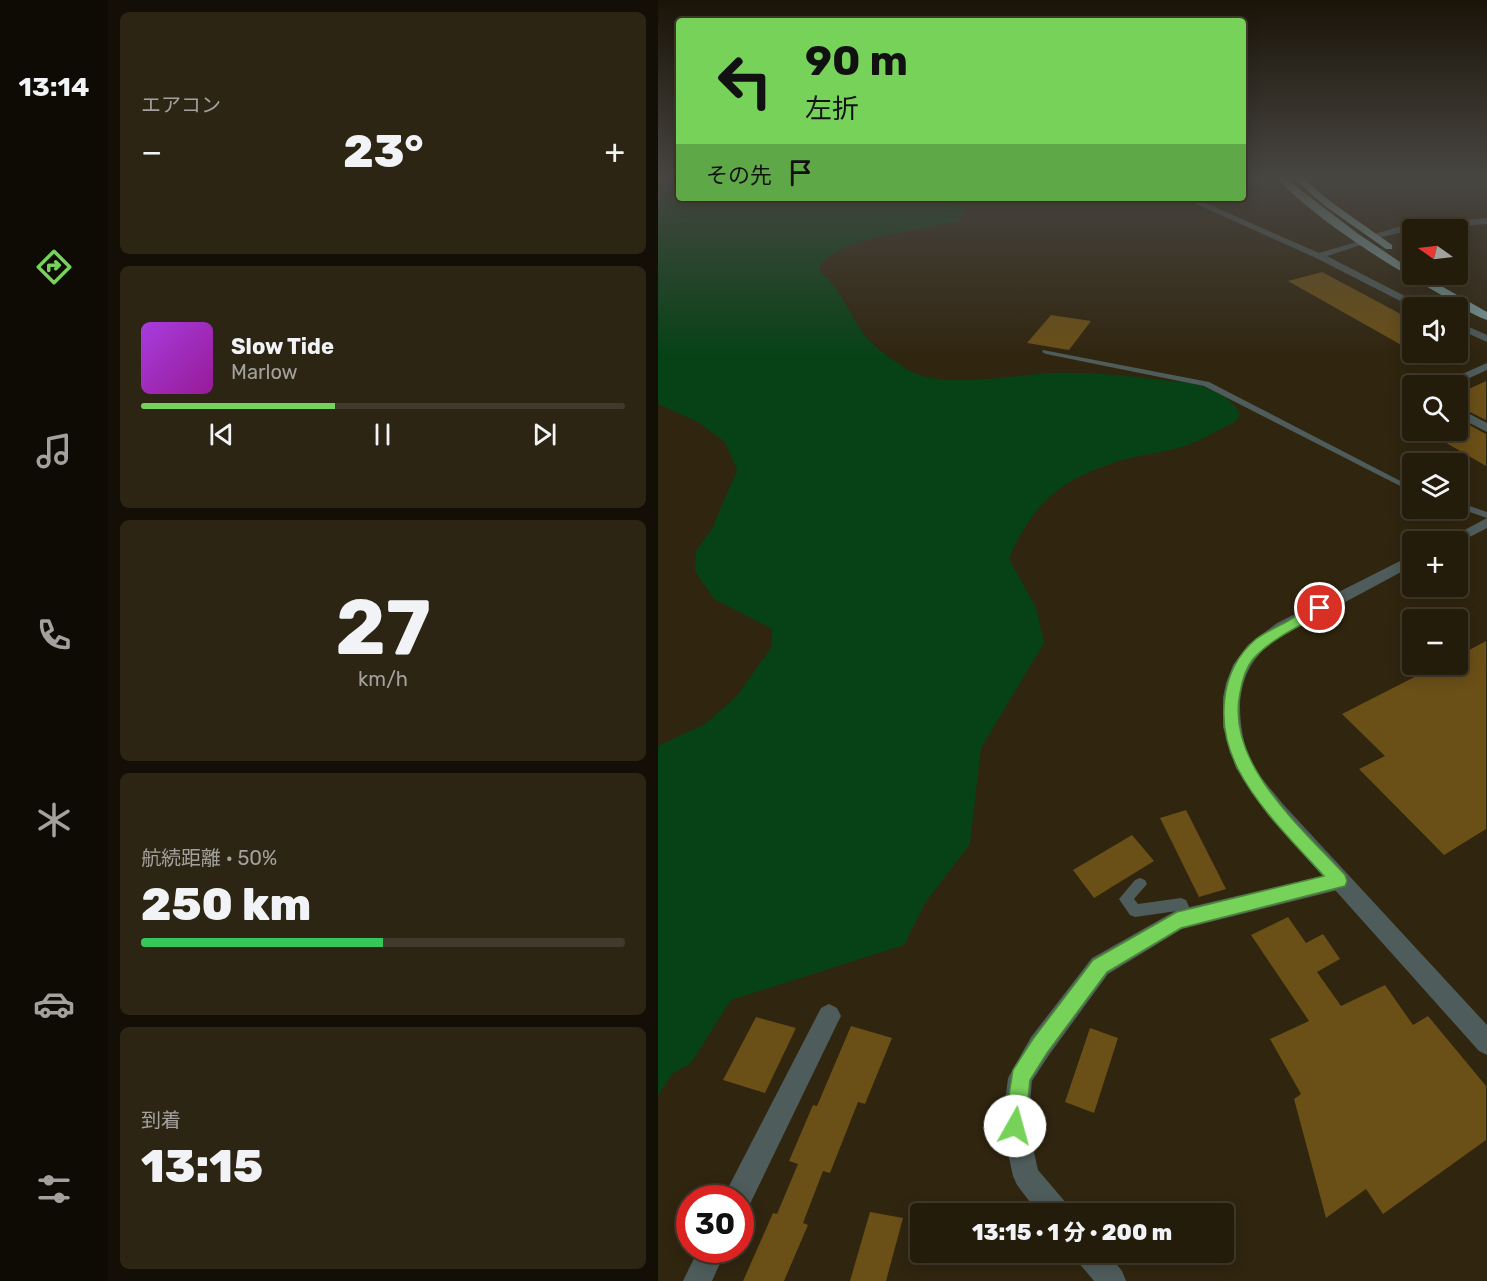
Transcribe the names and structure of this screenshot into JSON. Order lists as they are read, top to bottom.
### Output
{
  "north": "left",
  "page": {
    "tabs": "13:14",
    "tile": [
      "エアコン",
      ["27", "km/h"],
      ["航続距離 · 50%", "250 km"],
      ["到着", "13:15"]
    ],
    "turn": ["90 m", "左折"],
    "heat": ["−", "23°", "+"],
    "then": "その先",
    "map_buttons": ["+", "−"],
    "song": ["Slow Tide", "Marlow"],
    "limit": "30",
    "trip": "13:15 · 1 分 · 200 m"
  }
}
